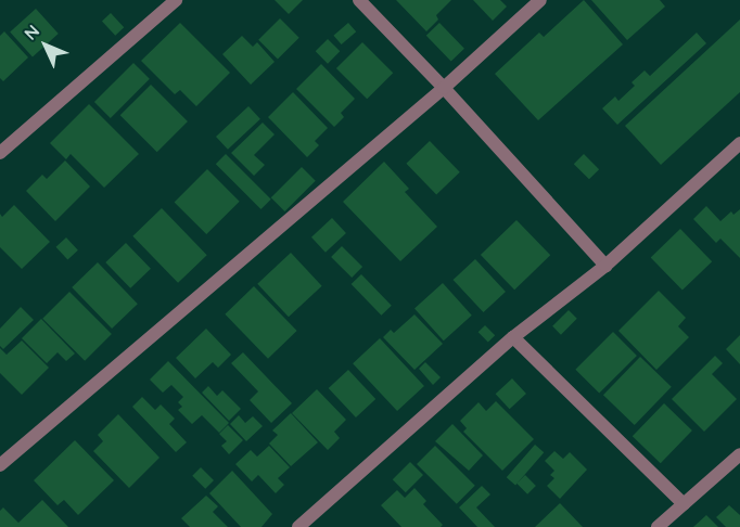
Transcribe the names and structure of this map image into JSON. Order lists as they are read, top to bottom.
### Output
{
  "north": "top left"
}
